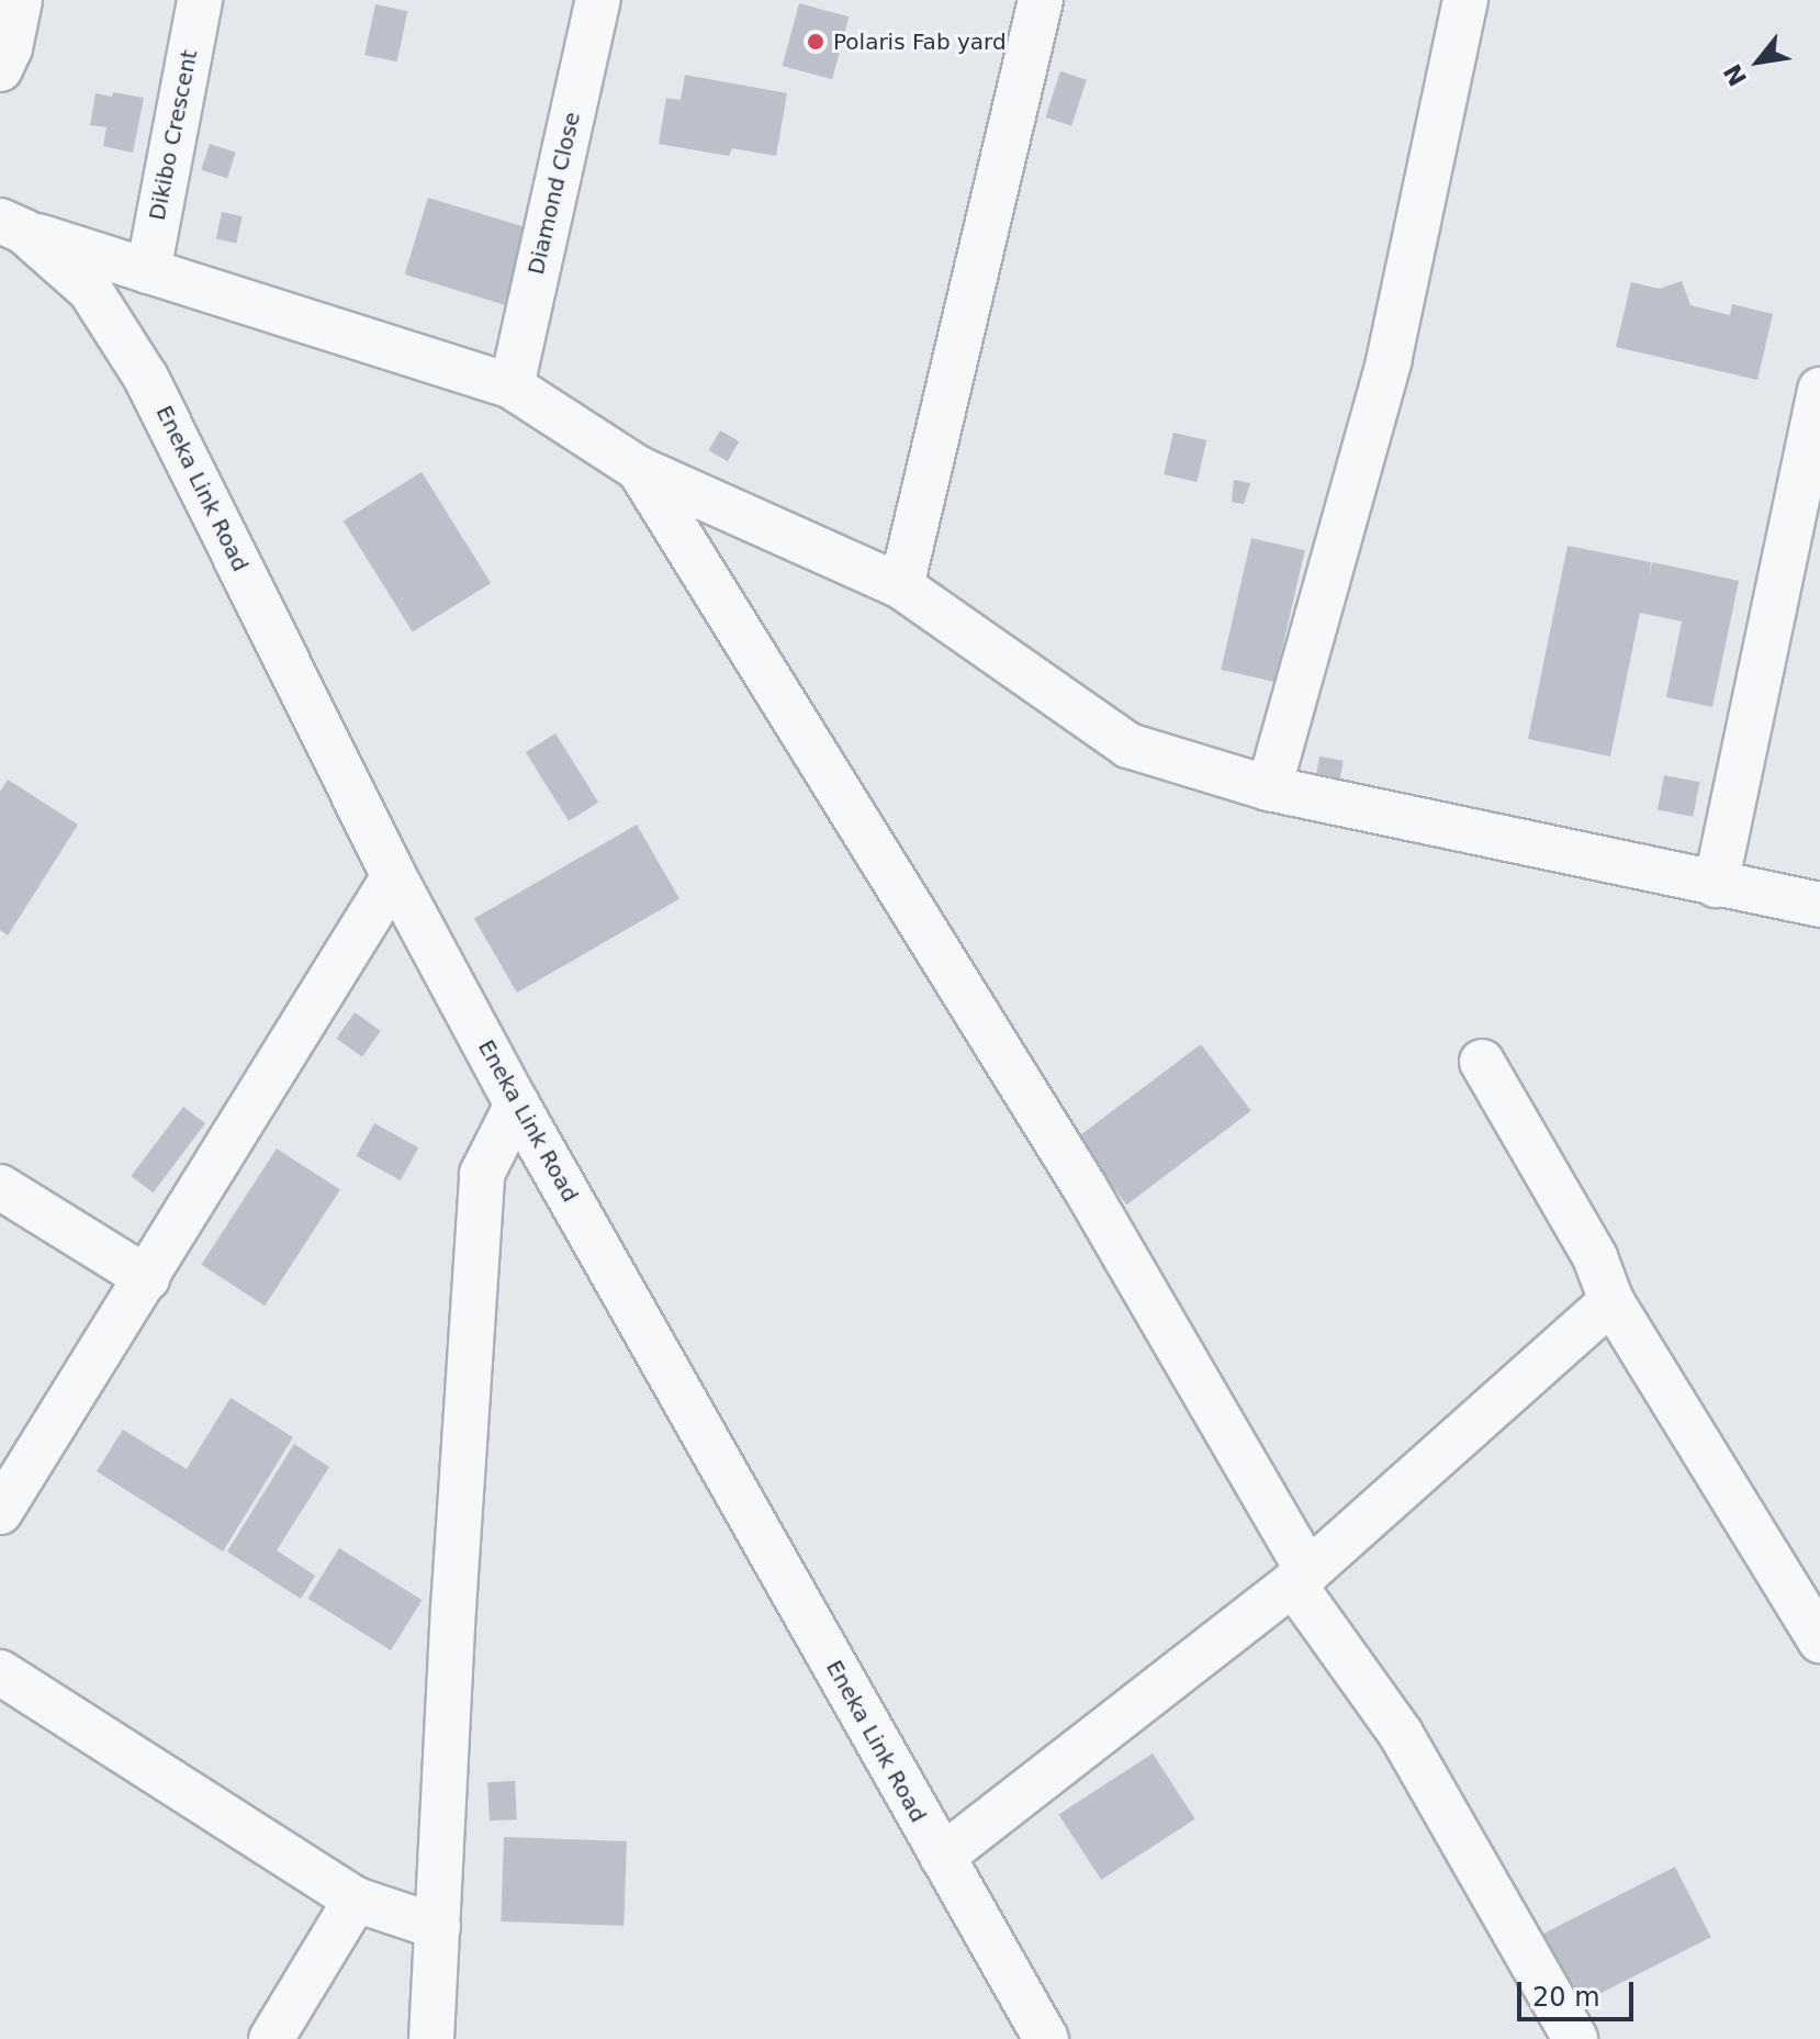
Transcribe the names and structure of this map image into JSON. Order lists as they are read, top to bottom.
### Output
{
  "streets": {
    "street": ["Dikibo Crescent", "Diamond Close", "Eneka Link Road"]
  },
  "places": ["Polaris Fab yard"],
  "scale_bar": "20 m",
  "north": "bottom left"
}
